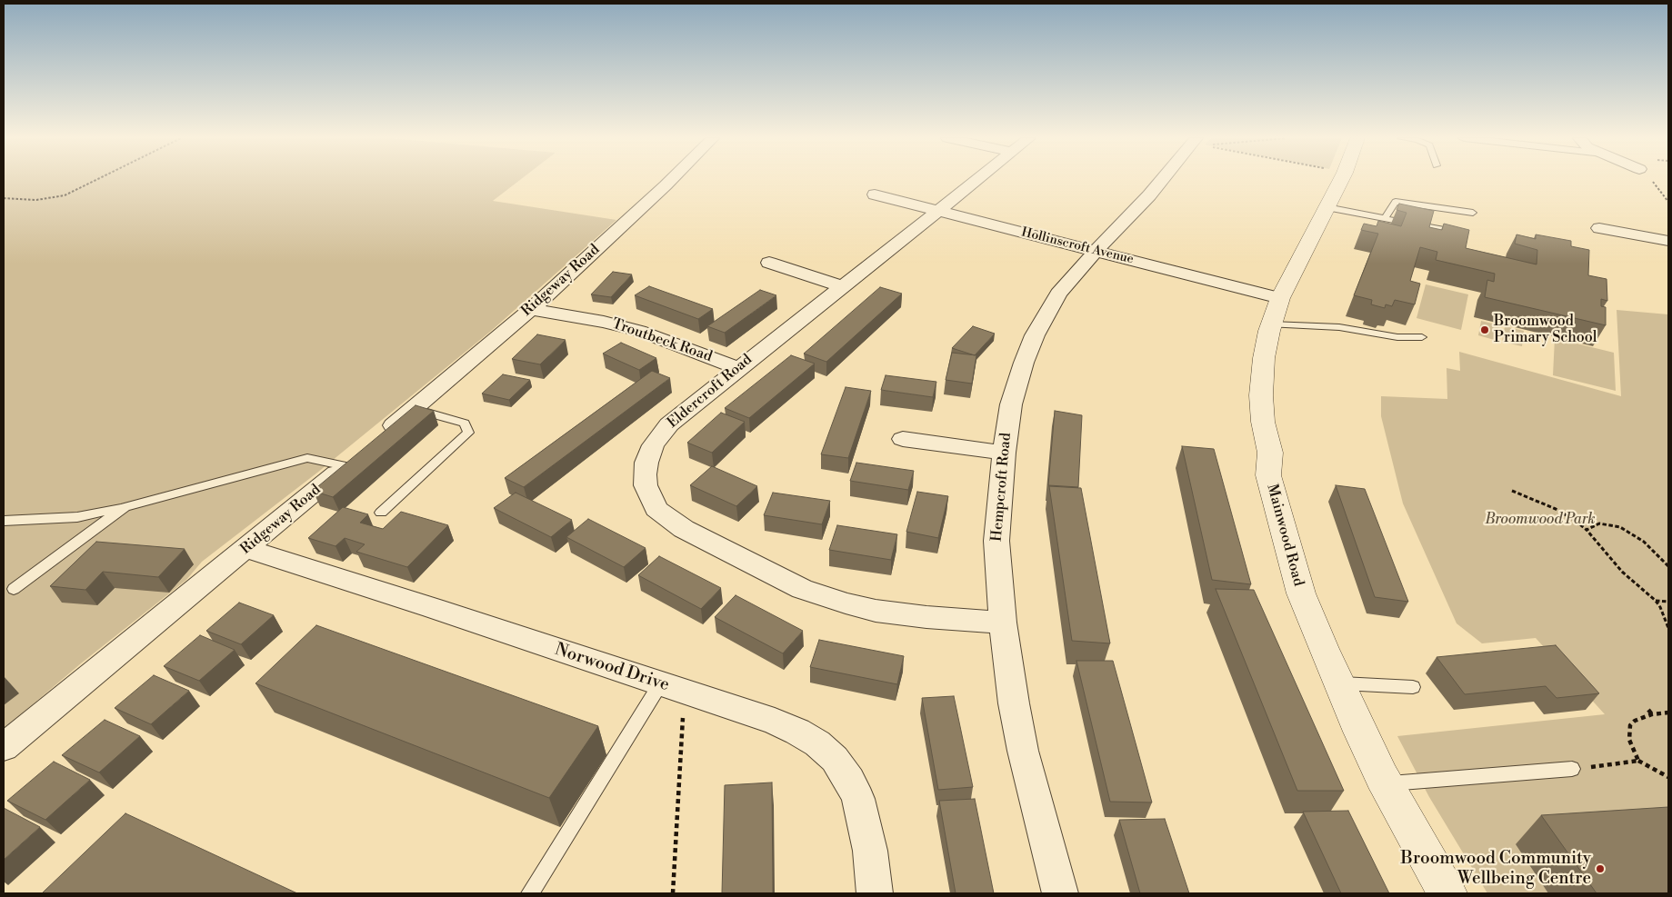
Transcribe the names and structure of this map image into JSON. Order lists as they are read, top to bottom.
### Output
{
  "streets": {
    "street": [
      "Hollinscroft Avenue",
      "Ridgeway Road",
      "Troutbeck Road",
      "Eldercroft Road",
      "Hempcroft Road",
      "Mainwood Road",
      "Norwood Drive"
    ]
  },
  "crossings": [
    ["Hollinscroft Avenue", "Eldercroft Road"],
    ["Hollinscroft Avenue", "Hempcroft Road"],
    ["Hollinscroft Avenue", "Mainwood Road"],
    ["Ridgeway Road", "Troutbeck Road"],
    ["Ridgeway Road", "Norwood Drive"],
    ["Troutbeck Road", "Eldercroft Road"],
    ["Eldercroft Road", "Hempcroft Road"]
  ],
  "parks": ["Broomwood Park"],
  "places": ["Broomwood Primary School", "Broomwood Community Wellbeing Centre"]
}
